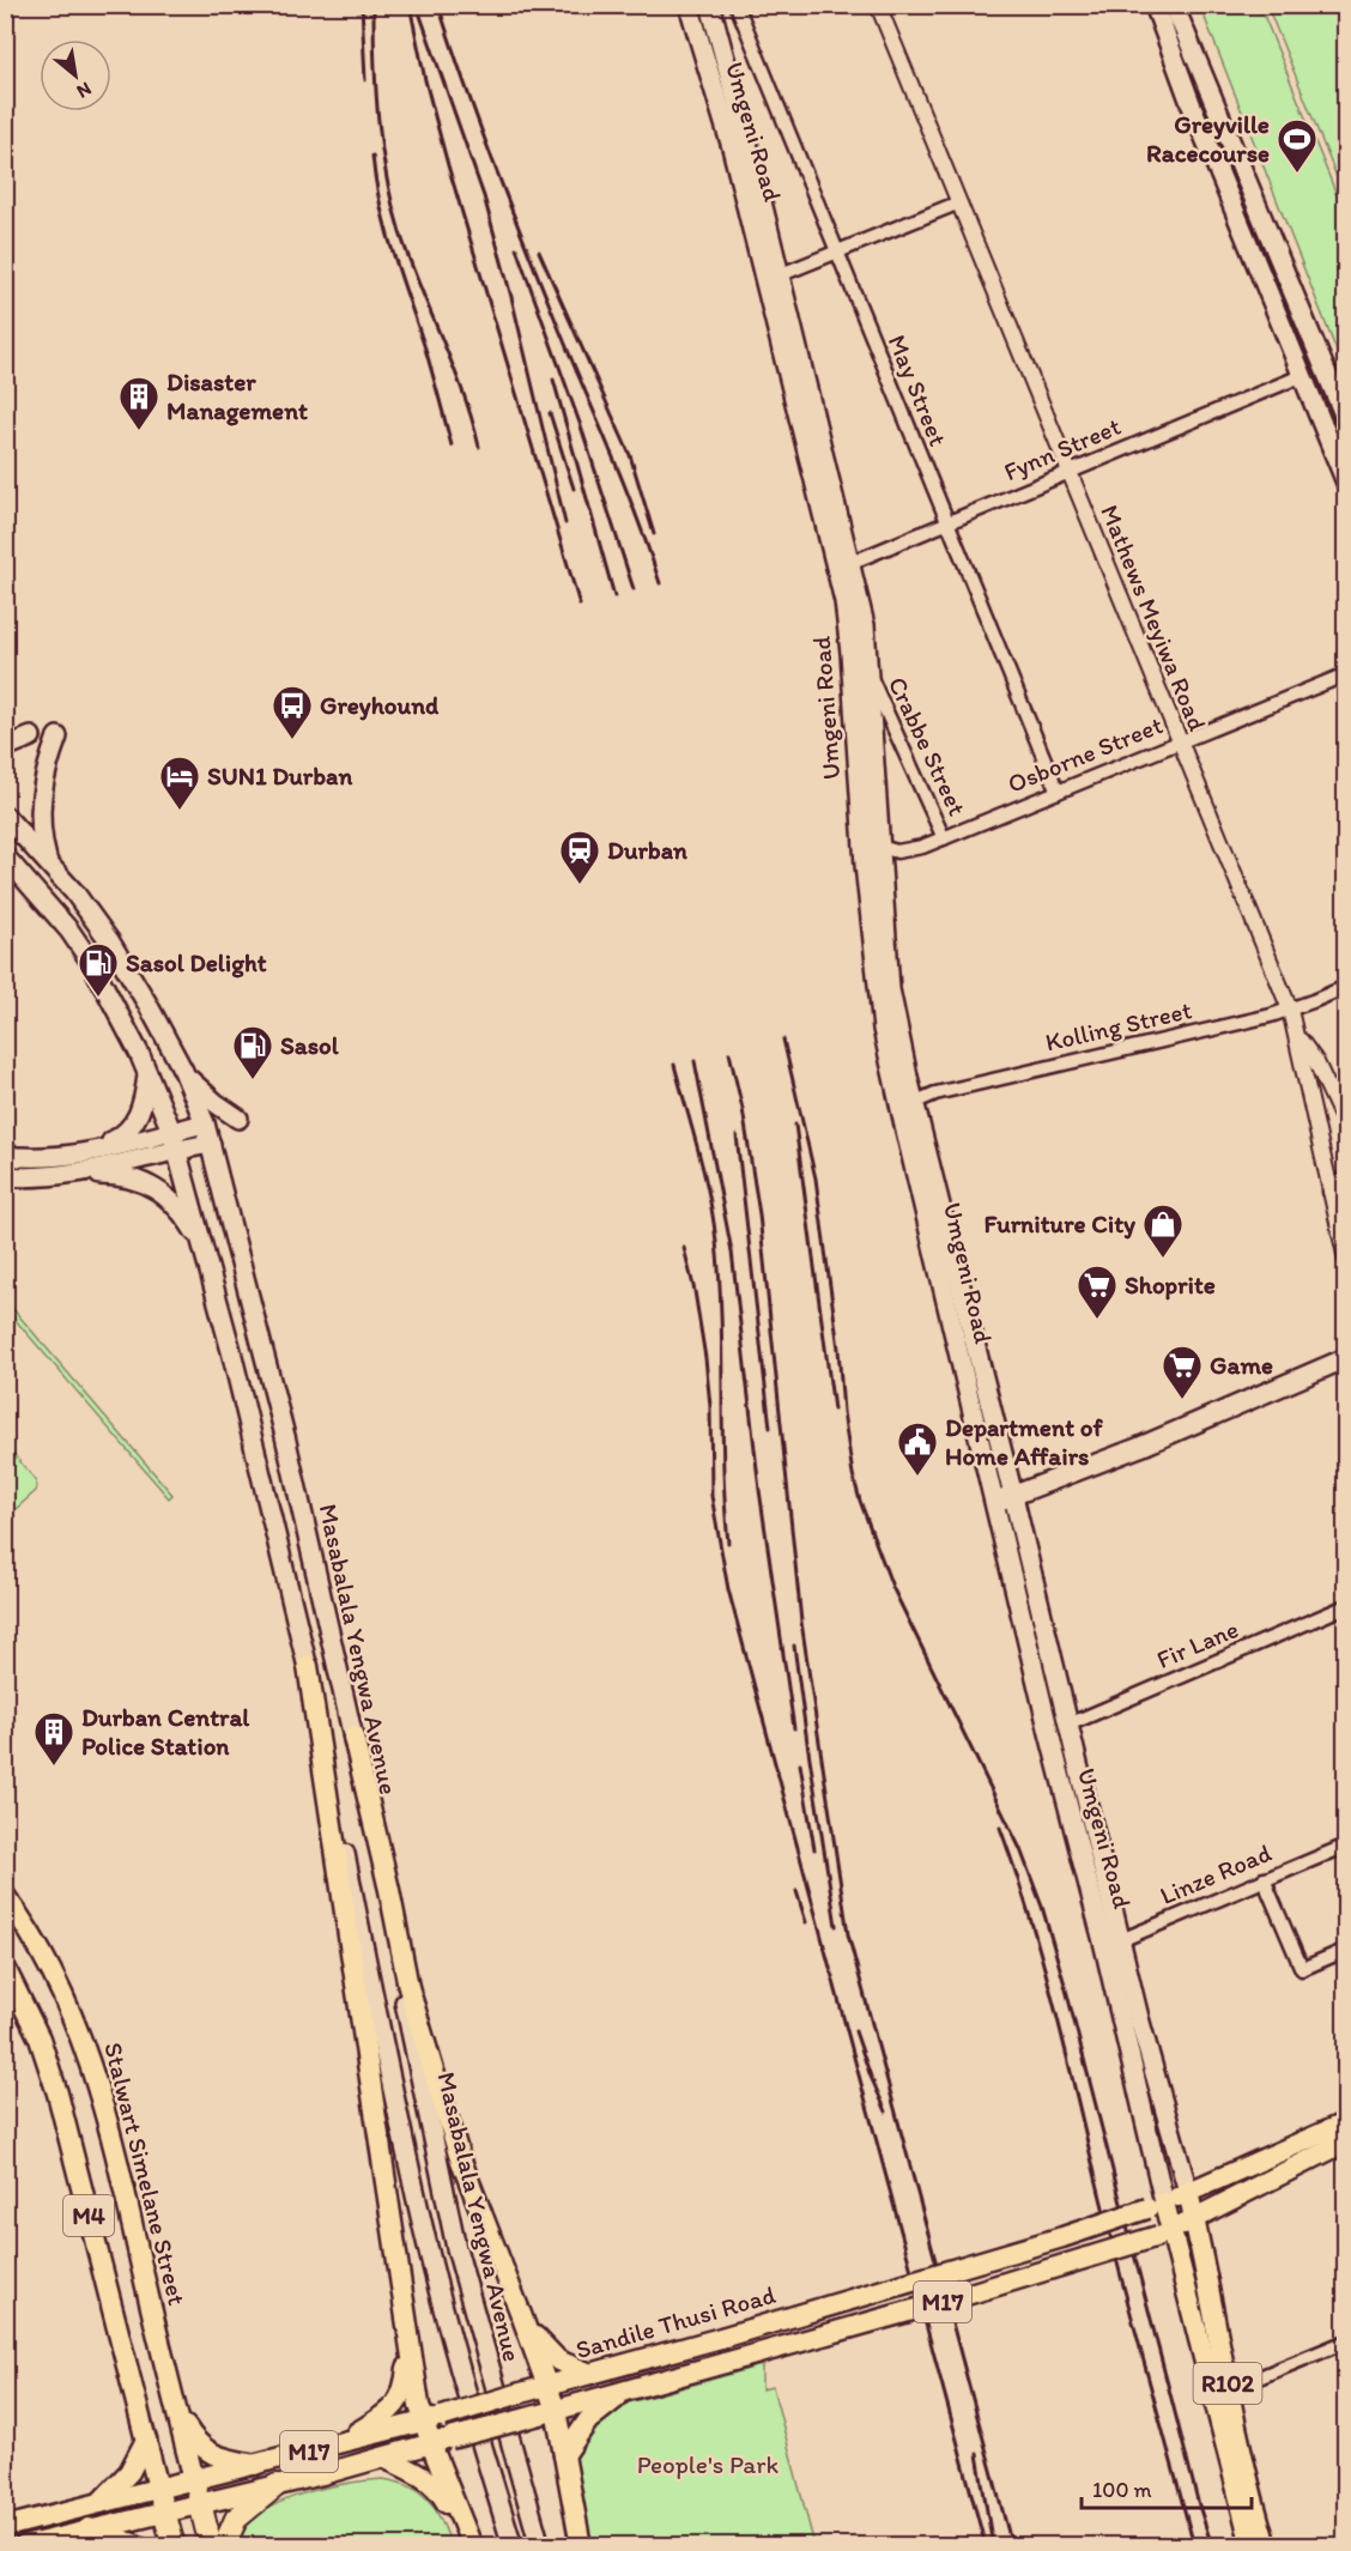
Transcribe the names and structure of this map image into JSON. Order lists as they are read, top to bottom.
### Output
{
  "streets": {
    "highway": ["M4"],
    "main road": [
      "Umgeni Road",
      "Masabalala Yengwa Avenue",
      "Stalwart Simelane Street",
      "M17",
      "Sandile Thusi Road",
      "R102"
    ],
    "street": [
      "May Street",
      "Fynn Street",
      "Mathews Meyiwa Road",
      "Crabbe Street",
      "Osborne Street",
      "Kolling Street",
      "Fir Lane",
      "Linze Road"
    ]
  },
  "crossings": [
    ["Umgeni Road", "Fynn Street"],
    ["Umgeni Road", "Crabbe Street"],
    ["Umgeni Road", "Osborne Street"],
    ["Umgeni Road", "Kolling Street"],
    ["Umgeni Road", "Fir Lane"],
    ["Umgeni Road", "Linze Road"],
    ["Umgeni Road", "Sandile Thusi Road"],
    ["May Street", "Fynn Street"],
    ["May Street", "Osborne Street"],
    ["Fynn Street", "Mathews Meyiwa Road"],
    ["Mathews Meyiwa Road", "Osborne Street"],
    ["Mathews Meyiwa Road", "Kolling Street"],
    ["Crabbe Street", "Osborne Street"],
    ["Stalwart Simelane Street", "M4"],
    ["Stalwart Simelane Street", "Sandile Thusi Road"],
    ["M4", "Sandile Thusi Road"]
  ],
  "parks": ["People's Park"],
  "places": {
    "sports": ["Greyville Racecourse"],
    "building": ["Disaster Management", "Durban Central Police Station"],
    "bus stop": ["Greyhound"],
    "hotel": ["SUN1 Durban"],
    "station": ["Durban"],
    "fuel station": ["Sasol Delight", "Sasol"],
    "shop": ["Furniture City"],
    "supermarket": ["Shoprite", "Game"],
    "public building": ["Department of Home Affairs"]
  },
  "scale_bar": "100 m",
  "north": "bottom right"
}
